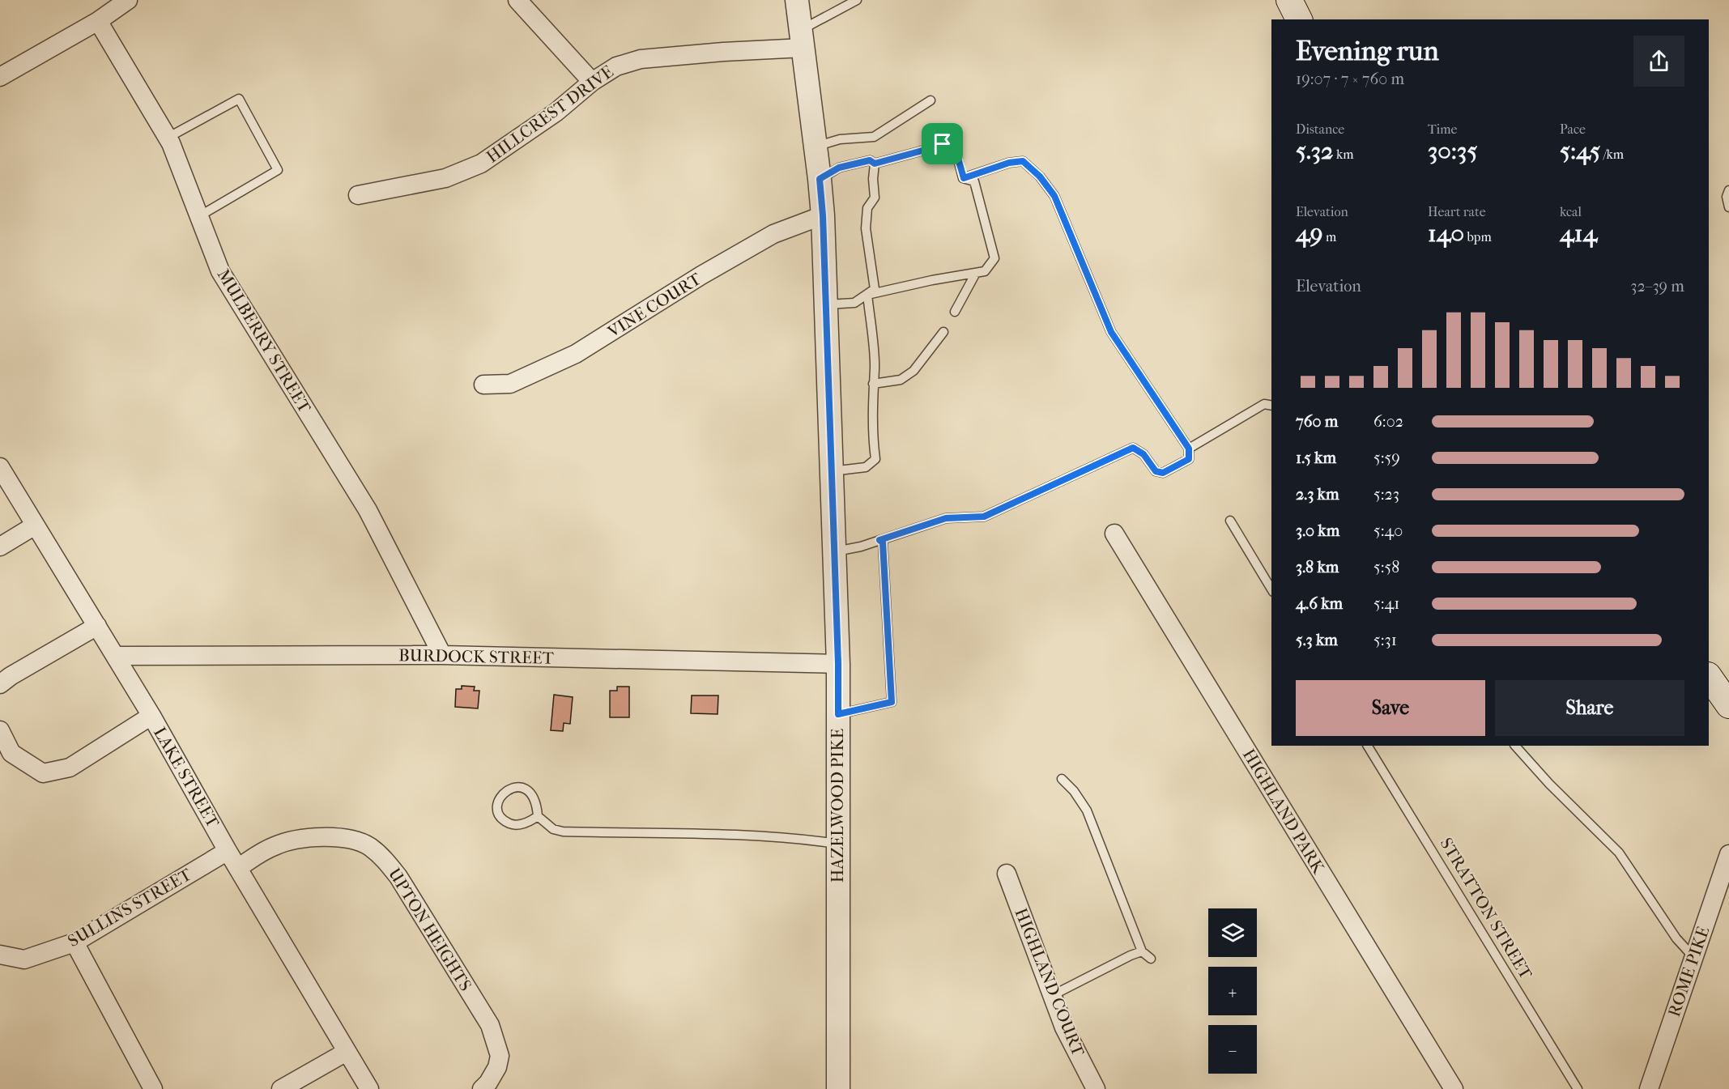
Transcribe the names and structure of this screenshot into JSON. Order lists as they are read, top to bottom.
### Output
{
  "streets": {
    "street": [
      "HILLCREST DRIVE",
      "VINE COURT",
      "MULBERRY STREET",
      "BURDOCK STREET",
      "LAKE STREET",
      "HAZELWOOD PIKE",
      "HIGHLAND PARK",
      "SULLINS STREET",
      "UPTON HEIGHTS",
      "ROME PIKE",
      "HIGHLAND COURT"
    ],
    "lane": ["STRATTON STREET"]
  },
  "crossings": [
    ["HILLCREST DRIVE", "HAZELWOOD PIKE"],
    ["VINE COURT", "HAZELWOOD PIKE"],
    ["MULBERRY STREET", "BURDOCK STREET"],
    ["BURDOCK STREET", "LAKE STREET"],
    ["BURDOCK STREET", "HAZELWOOD PIKE"],
    ["LAKE STREET", "SULLINS STREET"],
    ["LAKE STREET", "UPTON HEIGHTS"]
  ],
  "page": {
    "heading": ["Evening run", "19:07 · 7 × 760 m"],
    "stats": [
      ["Distance", "5.32 km"],
      ["Time", "30:35"],
      ["Pace", "5:45 /km"],
      ["Elevation", "49 m"],
      ["Heart rate", "140 bpm"],
      ["kcal", "414"]
    ],
    "chart": ["Elevation", "32–39 m"],
    "list": [
      {
        "name": "760 m",
        "note": "6:02"
      },
      {
        "name": "1.5 km",
        "note": "5:59"
      },
      {
        "name": "2.3 km",
        "note": "5:23"
      },
      {
        "name": "3.0 km",
        "note": "5:40"
      },
      {
        "name": "3.8 km",
        "note": "5:58"
      },
      {
        "name": "4.6 km",
        "note": "5:41"
      },
      {
        "name": "5.3 km",
        "note": "5:31"
      }
    ],
    "buttons": ["Save", "Share"],
    "map_buttons": ["+", "−"]
  }
}
